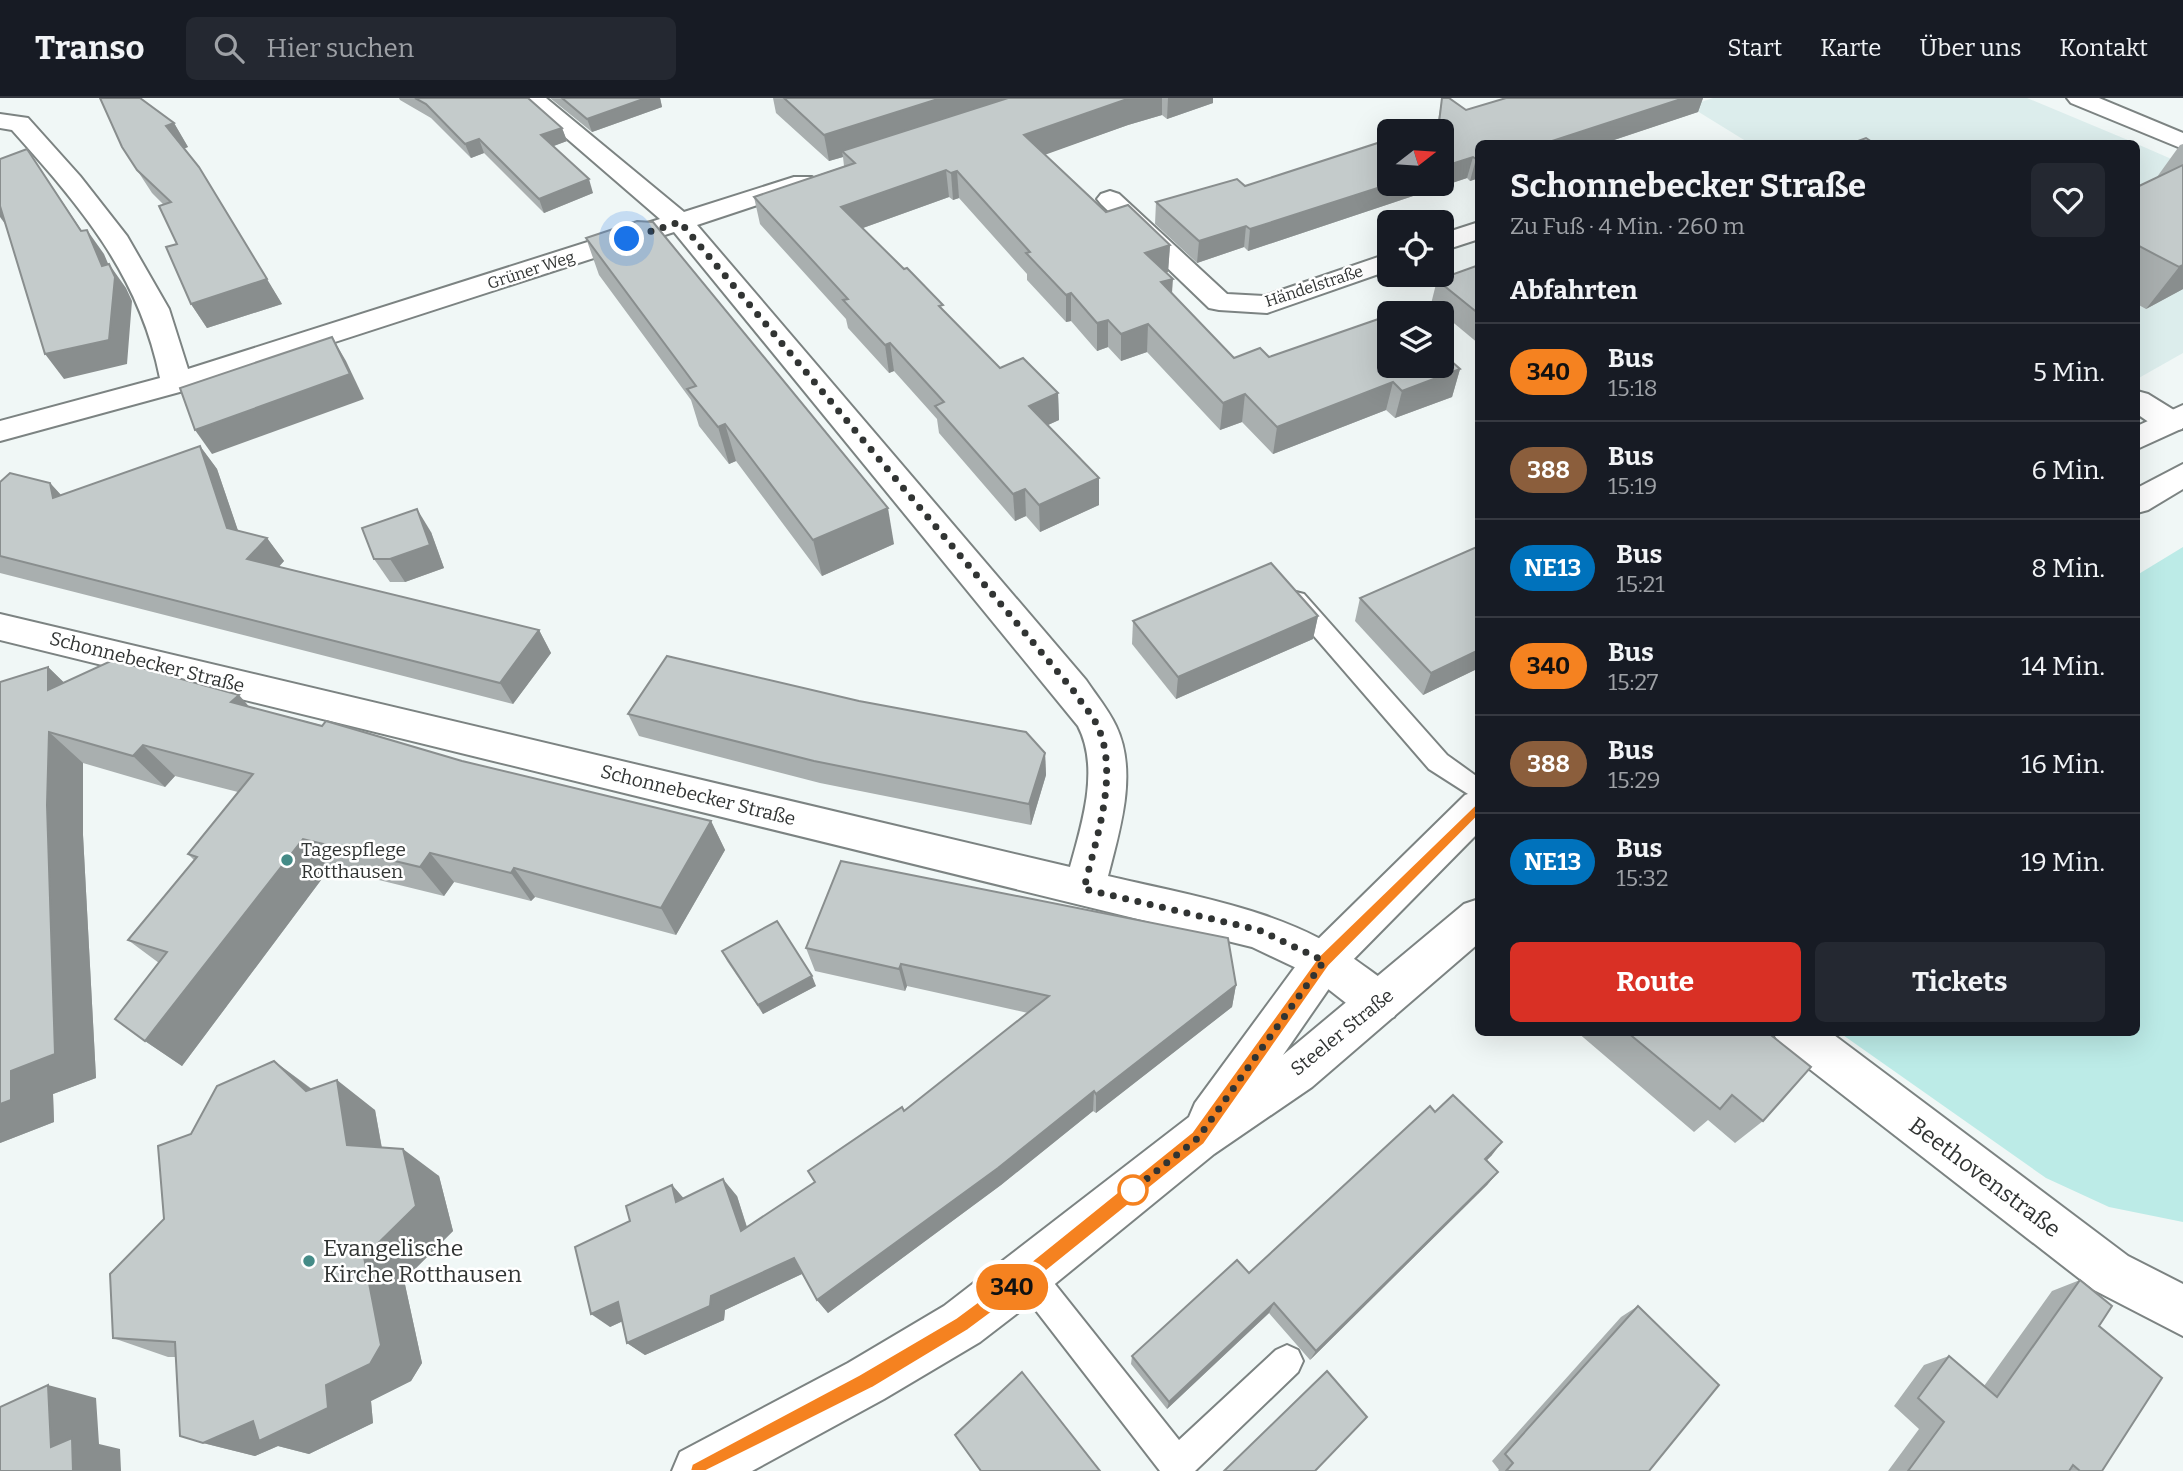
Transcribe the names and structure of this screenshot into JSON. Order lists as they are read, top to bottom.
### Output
{
  "streets": {
    "street": [
      "Grüner Weg",
      "Händelstraße",
      "Schonnebecker Straße",
      "Steeler Straße",
      "Beethovenstraße"
    ]
  },
  "crossings": [
    ["Schonnebecker Straße", "Steeler Straße"]
  ],
  "places": ["Tagespflege Rotthausen", "Evangelische Kirche Rotthausen"],
  "lines": ["bus line 340"],
  "north": "right",
  "page": {
    "header": "Transo",
    "search": "Hier suchen",
    "nav": [
      "Start",
      "Karte",
      "Über uns",
      "Kontakt"
    ],
    "on_map": "340",
    "heading": [
      ["Schonnebecker Straße", "Zu Fuß · 4 Min. · 260 m"],
      "Abfahrten"
    ],
    "list": [
      {
        "mark": "340",
        "name": "Bus",
        "note": "15:18",
        "value": "5 Min."
      },
      {
        "mark": "388",
        "name": "Bus",
        "note": "15:19",
        "value": "6 Min."
      },
      {
        "mark": "NE13",
        "name": "Bus",
        "note": "15:21",
        "value": "8 Min."
      },
      {
        "mark": "340",
        "name": "Bus",
        "note": "15:27",
        "value": "14 Min."
      },
      {
        "mark": "388",
        "name": "Bus",
        "note": "15:29",
        "value": "16 Min."
      },
      {
        "mark": "NE13",
        "name": "Bus",
        "note": "15:32",
        "value": "19 Min."
      }
    ],
    "buttons": ["Route", "Tickets"]
  }
}
